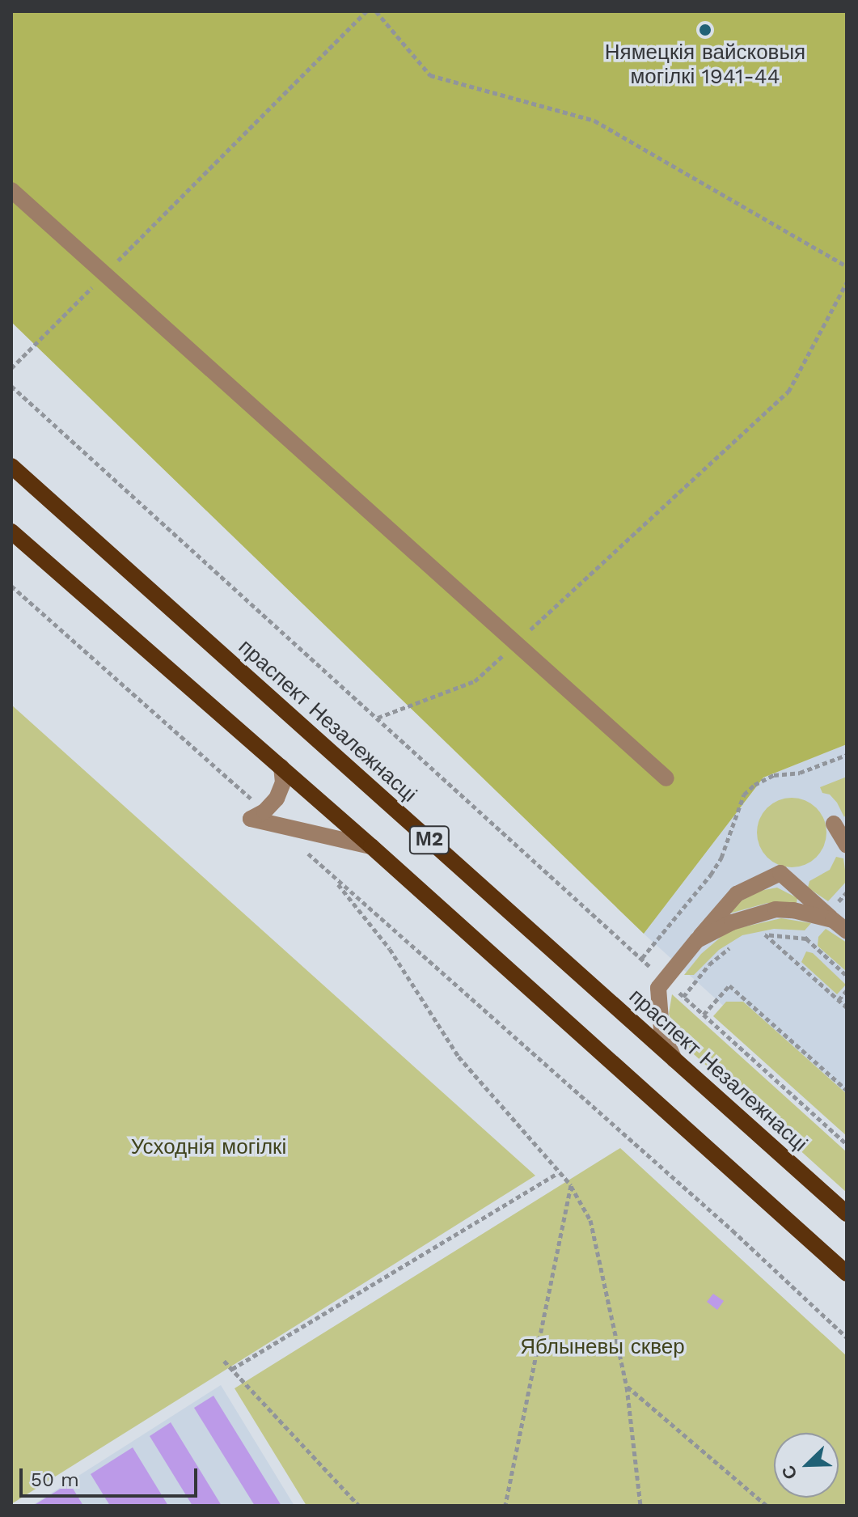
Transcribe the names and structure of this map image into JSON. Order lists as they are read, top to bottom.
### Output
{
  "streets": {
    "main road": ["праспект Незалежнасці", "М2"]
  },
  "parks": ["Усходнія могілкі", "Яблыневы сквер"],
  "places": ["Нямецкія вайсковыя могілкі 1941-44"],
  "scale_bar": "50 m",
  "north": "bottom left"
}
